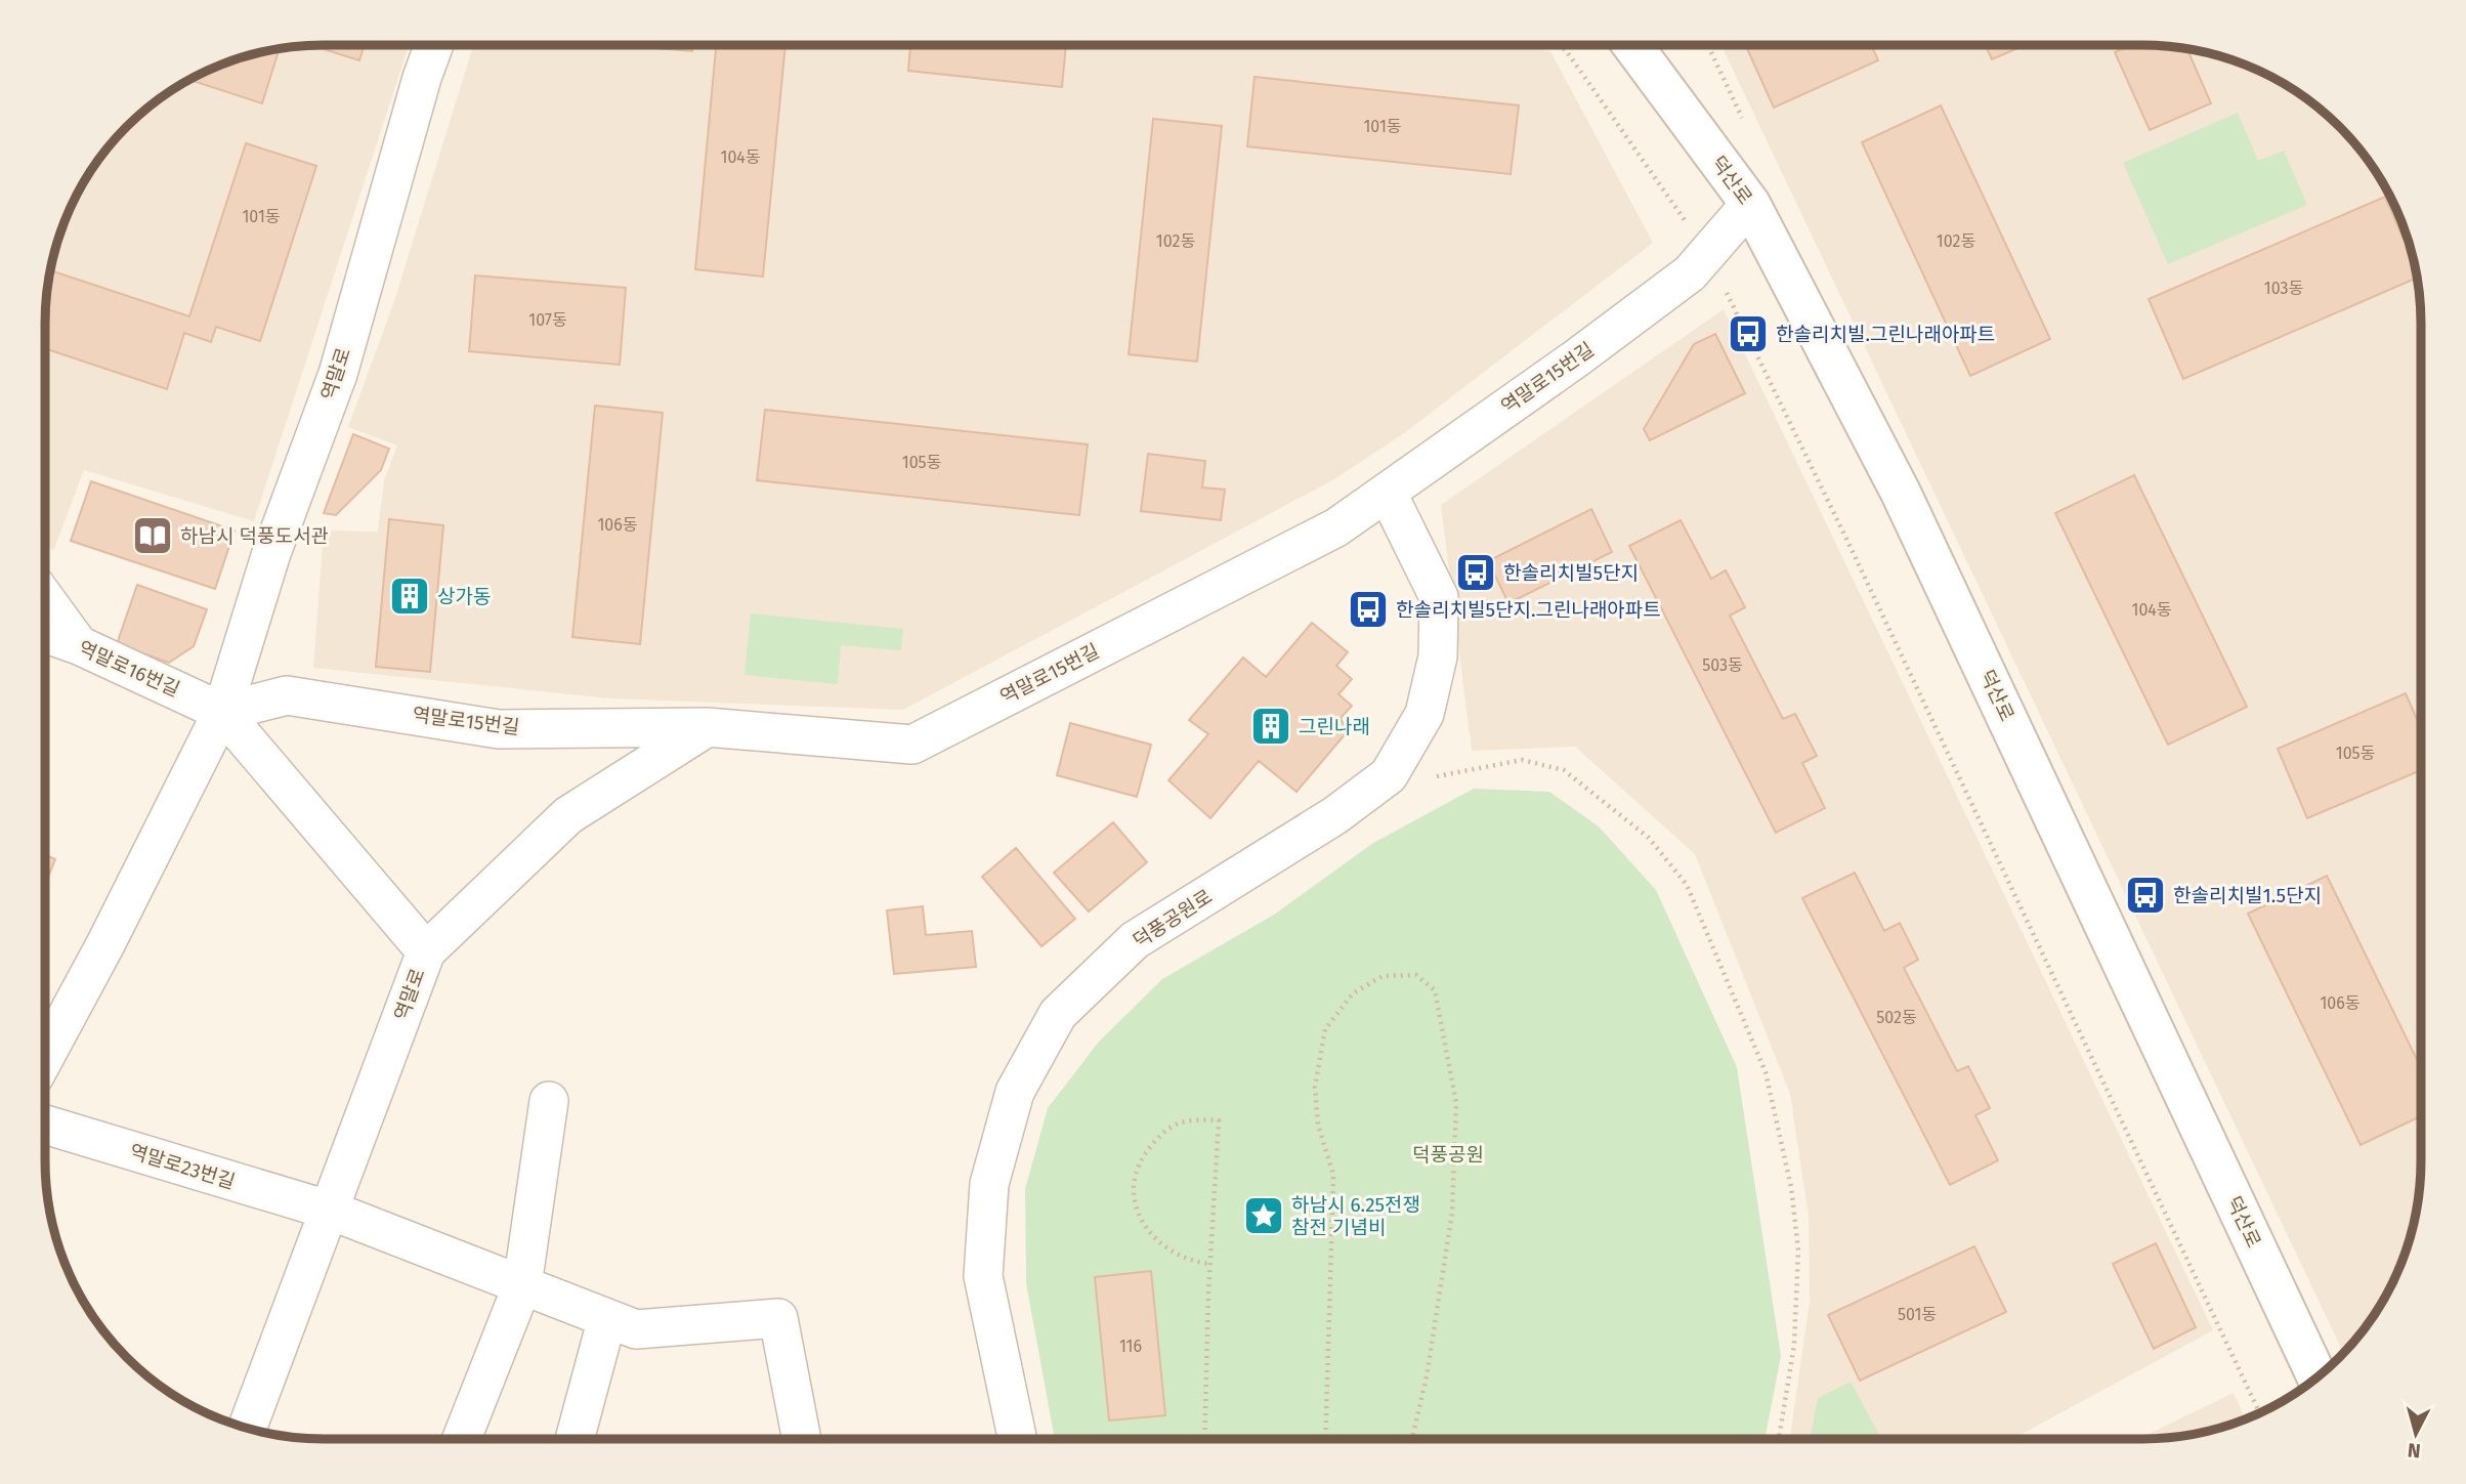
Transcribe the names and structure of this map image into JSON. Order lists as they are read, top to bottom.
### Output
{
  "streets": {
    "main road": ["덕산로"],
    "street": [
      "역말로",
      "역말로15번길",
      "역말로16번길",
      "덕풍공원로",
      "역말로23번길"
    ]
  },
  "crossings": [
    ["덕산로", "역말로15번길"],
    ["역말로", "역말로15번길"],
    ["역말로", "역말로16번길"],
    ["역말로", "역말로23번길"],
    ["역말로15번길", "역말로16번길"],
    ["역말로15번길", "덕풍공원로"]
  ],
  "parks": ["덕풍공원"],
  "places": {
    "bus stop": [
      "한솔리치빌.그린나래아파트",
      "한솔리치빌5단지",
      "한솔리치빌5단지.그린나래아파트",
      "한솔리치빌1.5단지"
    ],
    "library": ["하남시 덕풍도서관"],
    "building": ["상가동", "그린나래"],
    "place": ["하남시 6.25전쟁 참전 기념비"]
  },
  "house_numbers": [
    "101동",
    "104동",
    "101동",
    "102동",
    "102동",
    "103동",
    "107동",
    "105동",
    "106동",
    "104동",
    "503동",
    "105동",
    "106동",
    "502동",
    "501동",
    "116"
  ],
  "north": "bottom"
}
